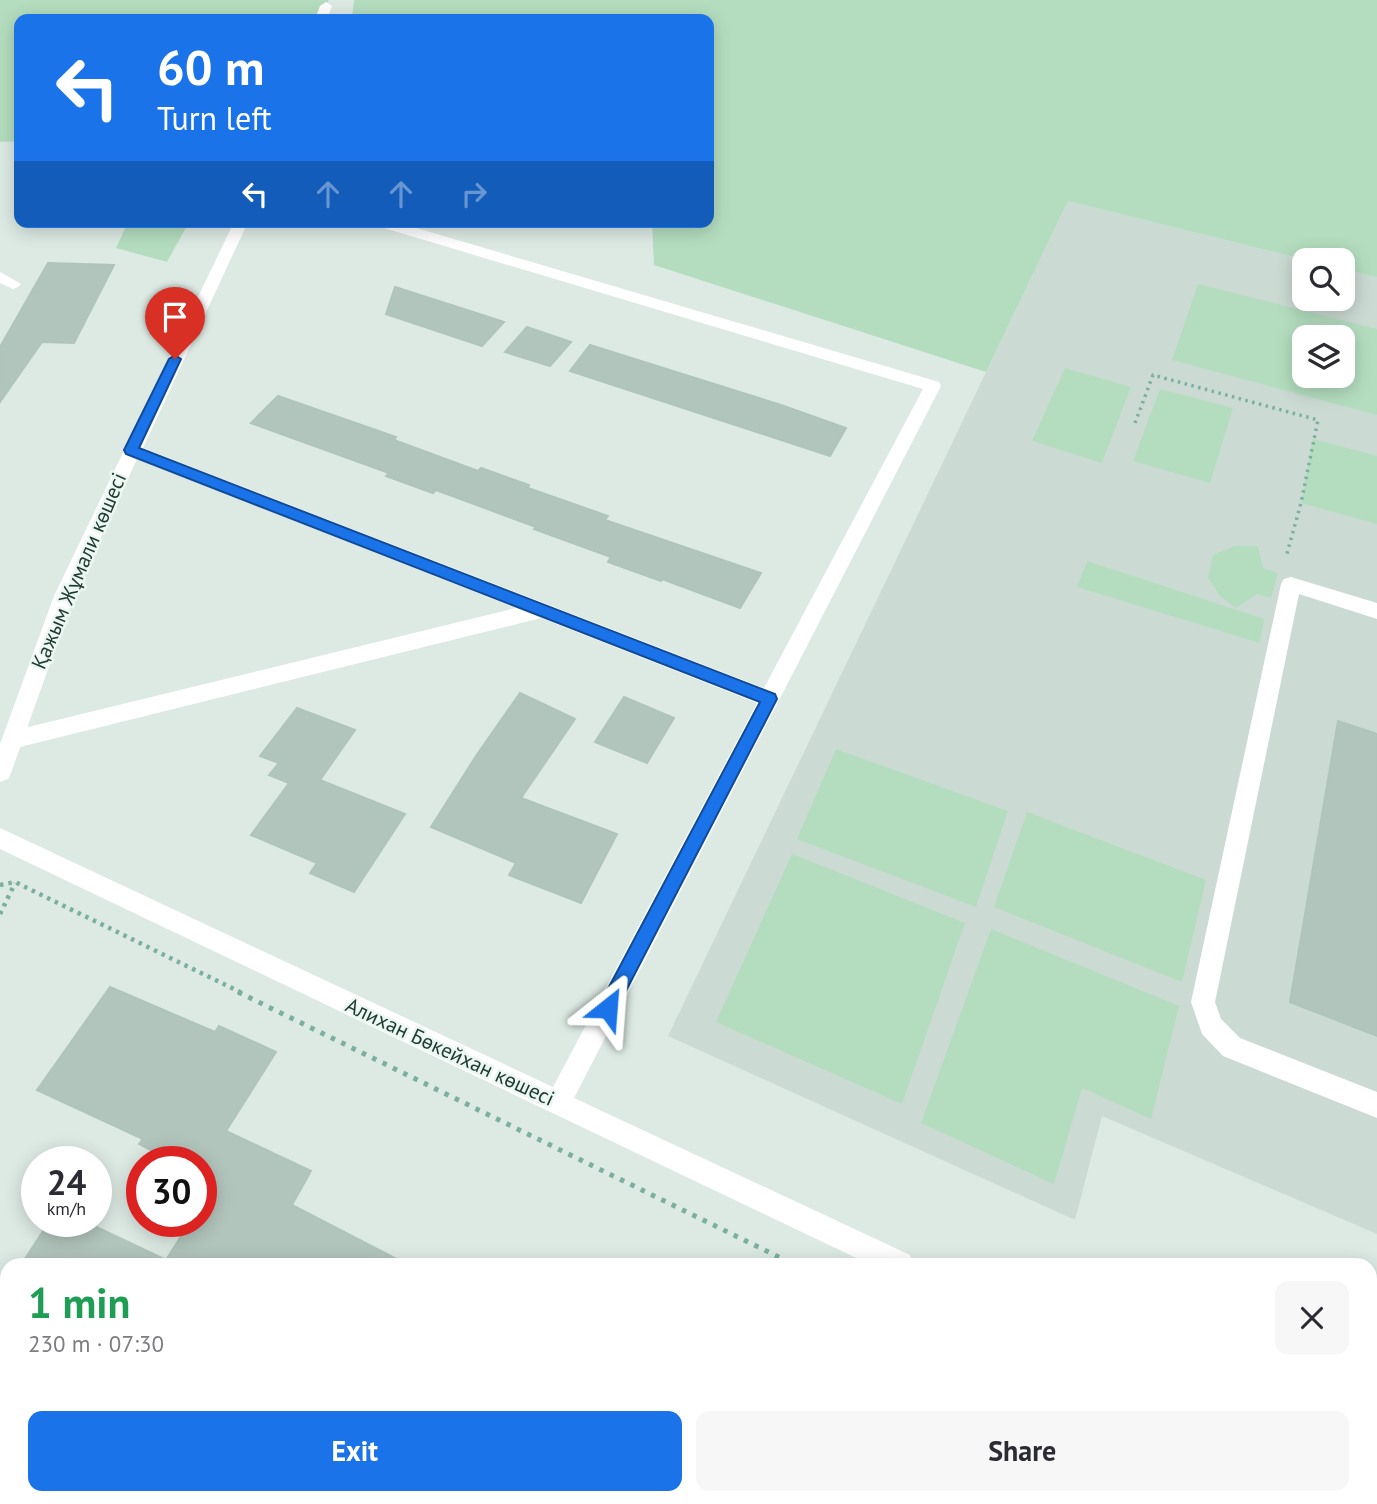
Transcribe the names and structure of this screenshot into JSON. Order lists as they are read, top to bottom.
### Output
{
  "streets": {
    "street": ["Қажым Жұмали көшесі", "Алихан Бөкейхан көшесі"]
  },
  "page": {
    "turn": ["60 m", "Turn left"],
    "speed": "24 km/h",
    "limit": "30",
    "heading": ["1 min", "230 m · 07:30"],
    "buttons": ["Exit", "Share"]
  }
}
